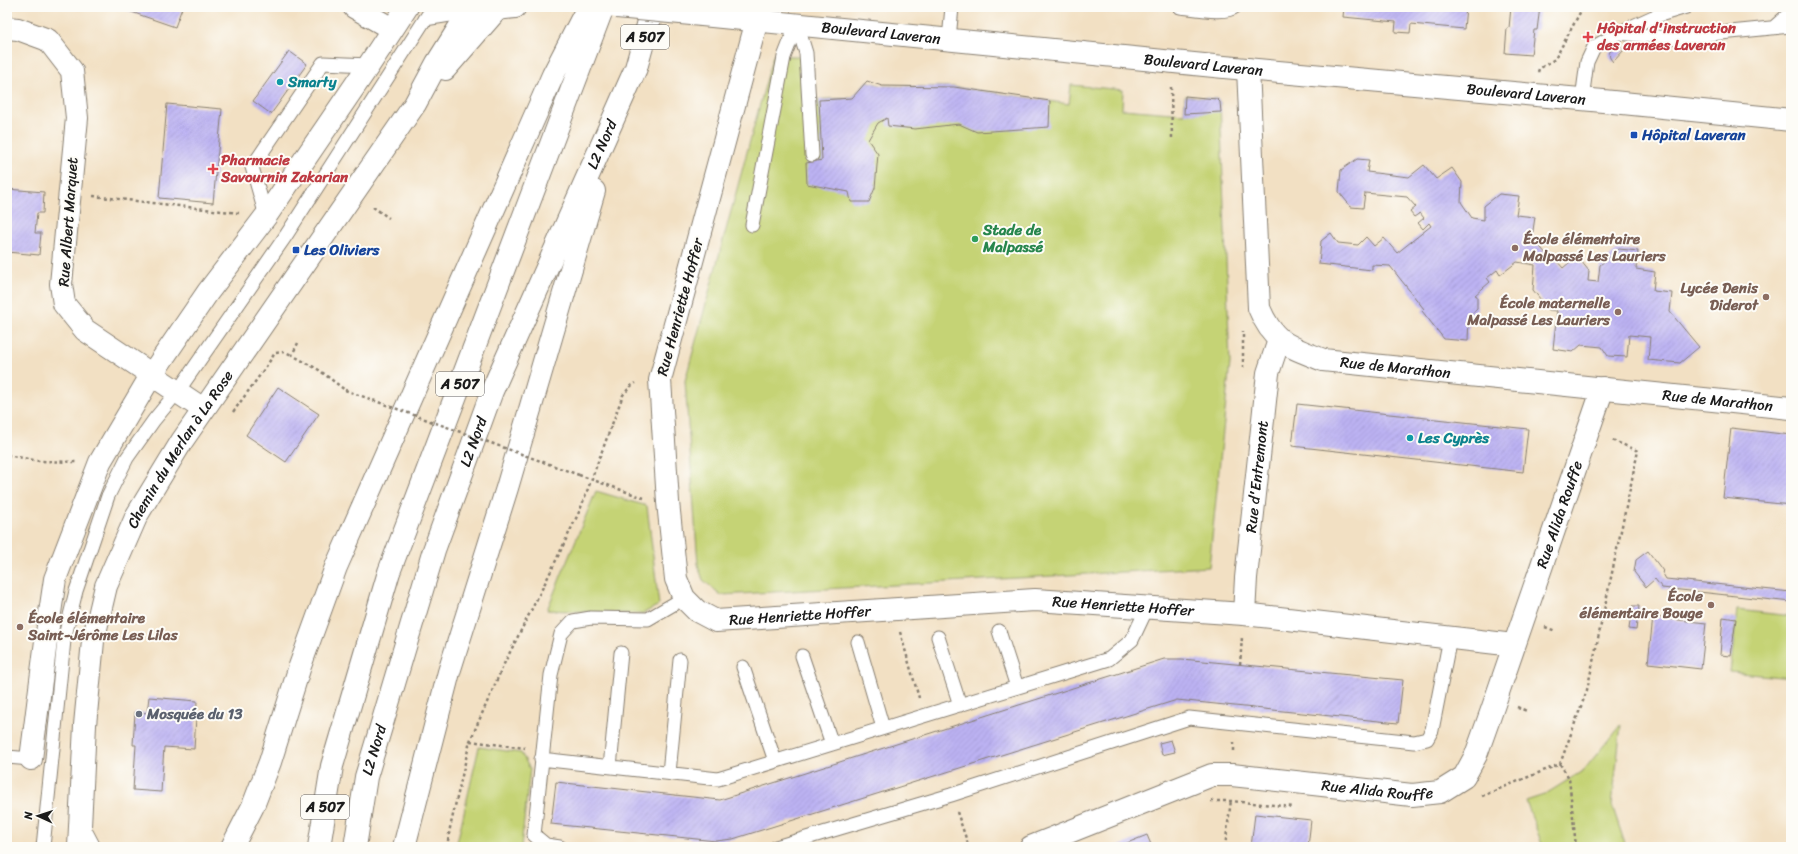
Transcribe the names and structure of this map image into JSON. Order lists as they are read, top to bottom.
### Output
{
  "streets": {
    "main road": [
      "Boulevard Laveran",
      "A 507",
      "L2 Nord",
      "Rue Albert Marquet",
      "Rue Henriette Hoffer",
      "Rue de Marathon",
      "Chemin du Merlan à La Rose",
      "Rue d'Entremont",
      "Rue Alida Rouffe"
    ]
  },
  "crossings": [
    ["Boulevard Laveran", "Rue Henriette Hoffer"],
    ["Boulevard Laveran", "Rue de Marathon"],
    ["Rue Albert Marquet", "Chemin du Merlan à La Rose"],
    ["Rue Henriette Hoffer", "Rue d'Entremont"],
    ["Rue Henriette Hoffer", "Rue Alida Rouffe"],
    ["Rue de Marathon", "Rue d'Entremont"],
    ["Rue de Marathon", "Rue Alida Rouffe"]
  ],
  "places": {
    "health": ["Hôpital d'instruction des armées Laveran", "Pharmacie Savournin Zakarian"],
    "other": [
      "Smarty",
      "Stade de Malpassé",
      "École élémentaire Malpassé Les Lauriers",
      "Lycée Denis Diderot",
      "École maternelle Malpassé Les Lauriers",
      "Les Cyprès",
      "École élémentaire Bouge",
      "École élémentaire Saint-Jérôme Les Lilas",
      "Mosquée du 13"
    ],
    "transit": ["Hôpital Laveran", "Les Oliviers"]
  },
  "north": "left"
}
